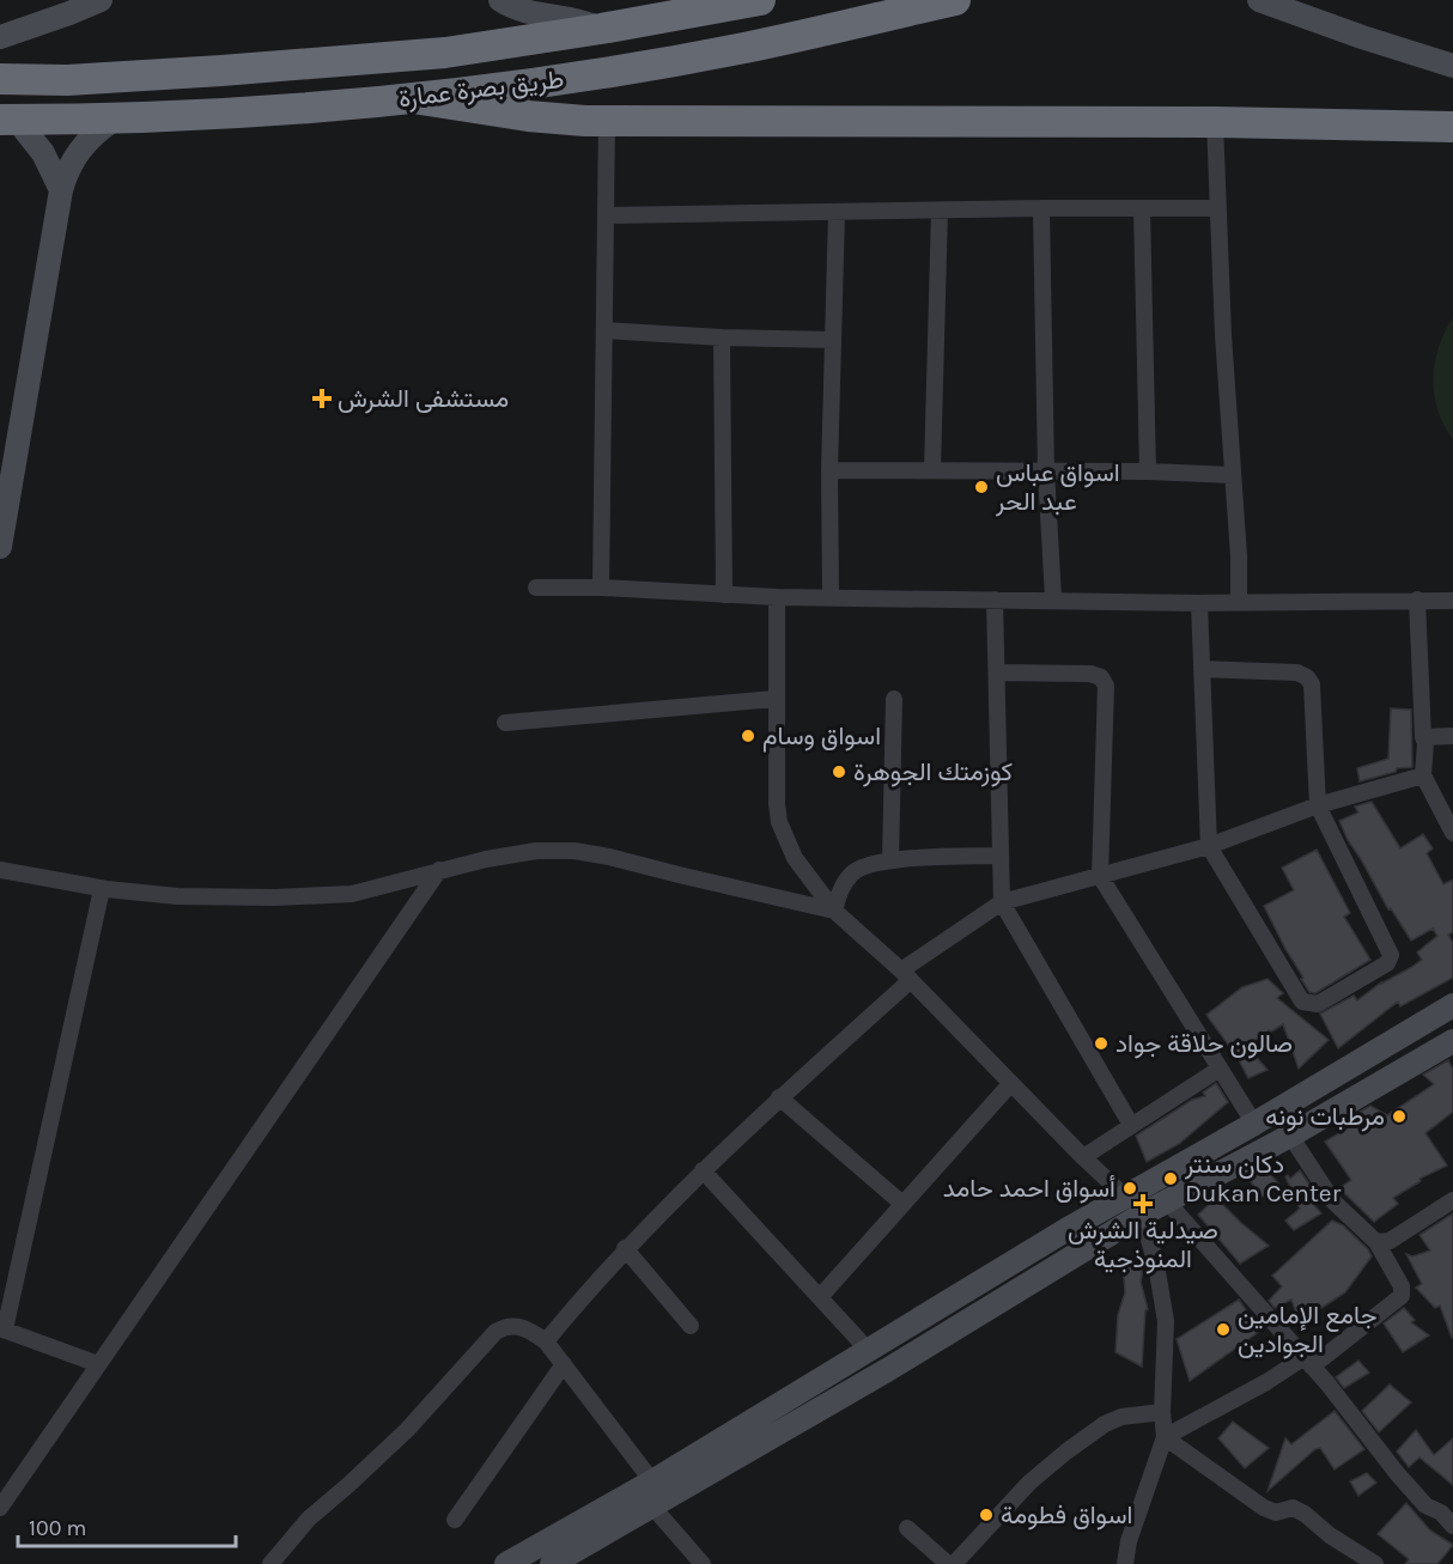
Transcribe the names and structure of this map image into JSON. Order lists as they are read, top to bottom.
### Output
{
  "streets": {
    "highway": ["طريق بصرة عمارة"]
  },
  "places": {
    "health": ["مستشفى الشرش", "صيدلية الشرش المنوذجية"],
    "other": [
      "اسواق عباس عبد الحر",
      "اسواق وسام",
      "كوزمتك الجوهرة",
      "صالون حلاقة جواد",
      "مرطبات نونه",
      "دكان سنتر Dukan Center",
      "أسواق احمد حامد",
      "جامع الإمامين الجوادين",
      "اسواق فطومة"
    ]
  },
  "scale_bar": "100 m"
}
